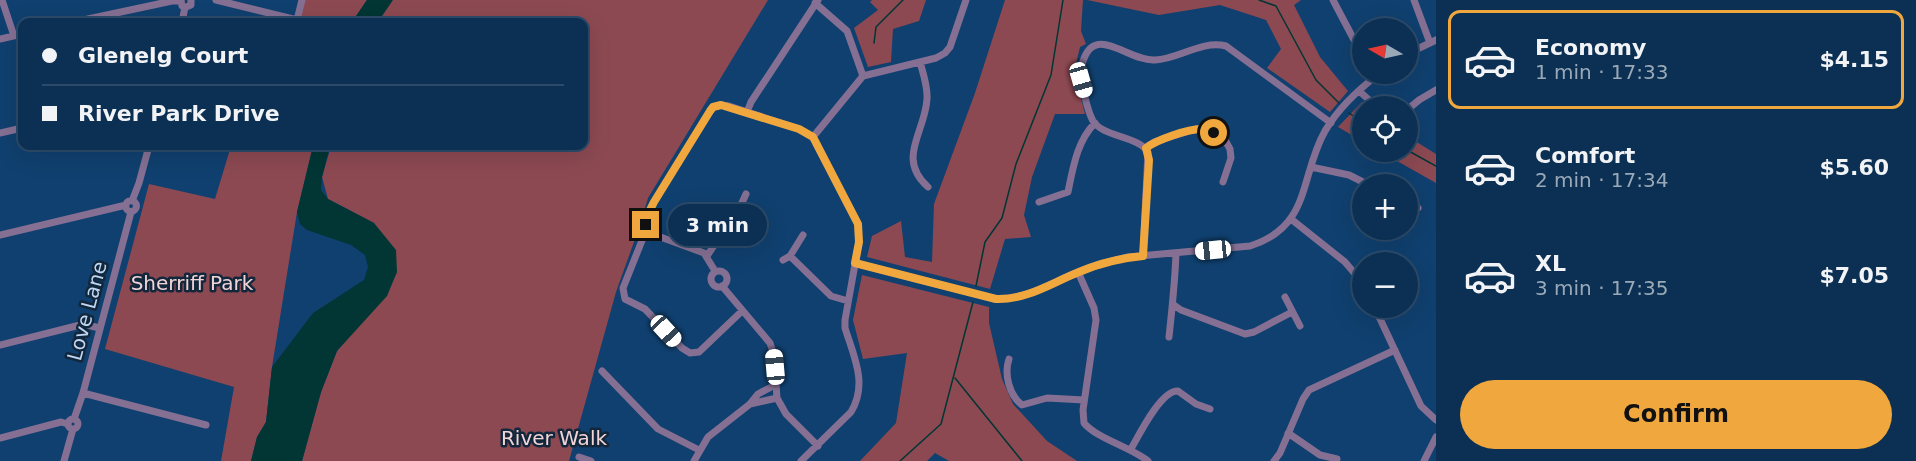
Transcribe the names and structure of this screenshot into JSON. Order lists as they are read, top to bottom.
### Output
{
  "streets": {
    "street": ["Love Lane"]
  },
  "parks": ["Sherriff Park", "River Walk"],
  "north": "left",
  "page": {
    "list": [
      {
        "name": "Economy",
        "note": "1 min · 17:33",
        "value": "$4.15"
      },
      {
        "name": "Comfort",
        "note": "2 min · 17:34",
        "value": "$5.60"
      },
      {
        "name": "XL",
        "note": "3 min · 17:35",
        "value": "$7.05"
      }
    ],
    "map_buttons": ["+", "−"],
    "banner": ["Glenelg Court", "River Park Drive"],
    "bubble": "3 min",
    "buttons": "Confirm"
  }
}
